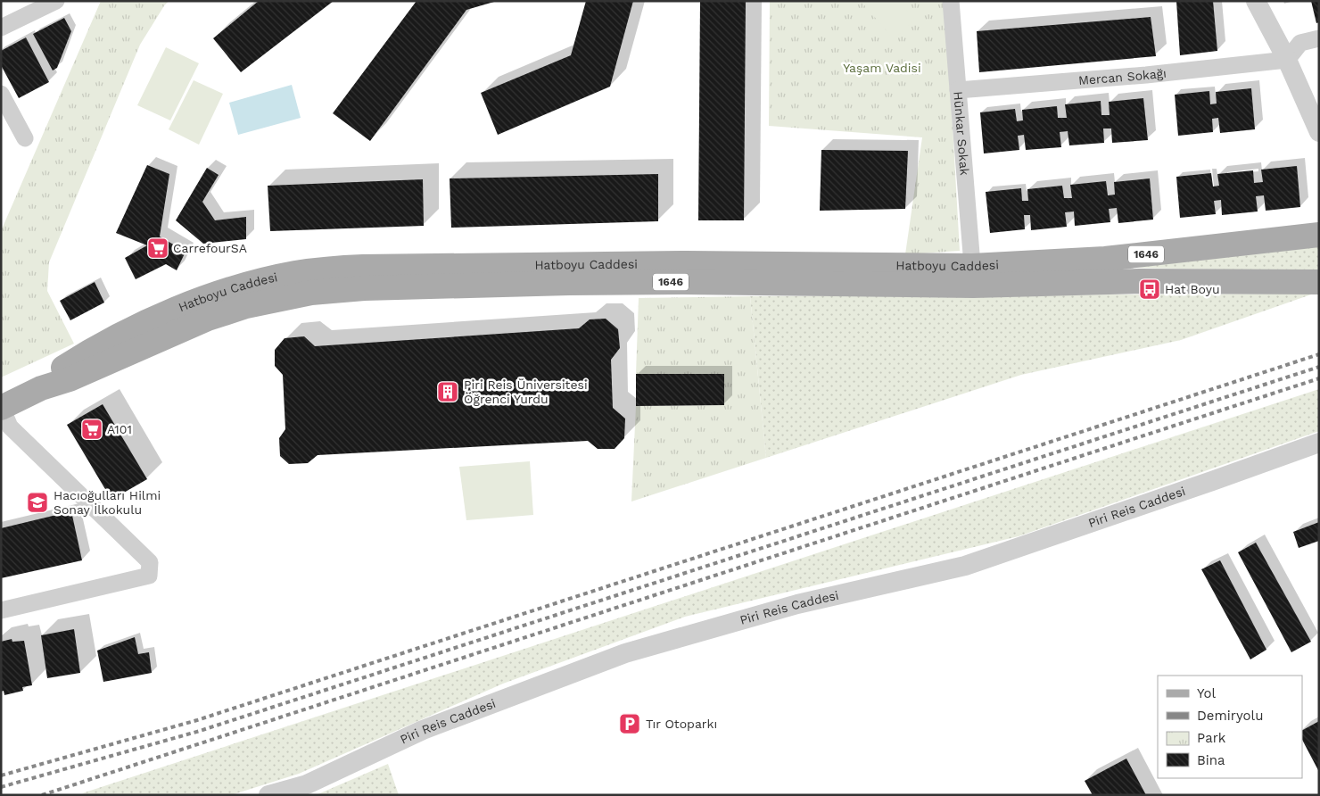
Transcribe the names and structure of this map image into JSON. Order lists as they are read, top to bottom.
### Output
{
  "streets": {
    "main road": ["1646", "Hatboyu Caddesi"],
    "street": ["Mercan Sokağı", "Hünkar Sokak", "Piri Reis Caddesi"]
  },
  "crossings": [
    ["Mercan Sokağı", "Hünkar Sokak"],
    ["Hünkar Sokak", "Hatboyu Caddesi"]
  ],
  "parks": ["Yaşam Vadisi"],
  "places": {
    "supermarket": ["CarrefourSA", "A101"],
    "bus stop": ["Hat Boyu"],
    "building": ["Piri Reis Üniversitesi Öğrenci Yurdu"],
    "school or university": ["Hacıoğulları Hilmi Sonay İlkokulu"],
    "parking": ["Tır Otoparkı"]
  },
  "legend": [
    "Yol",
    "Demiryolu",
    "Park",
    "Bina"
  ]
}
